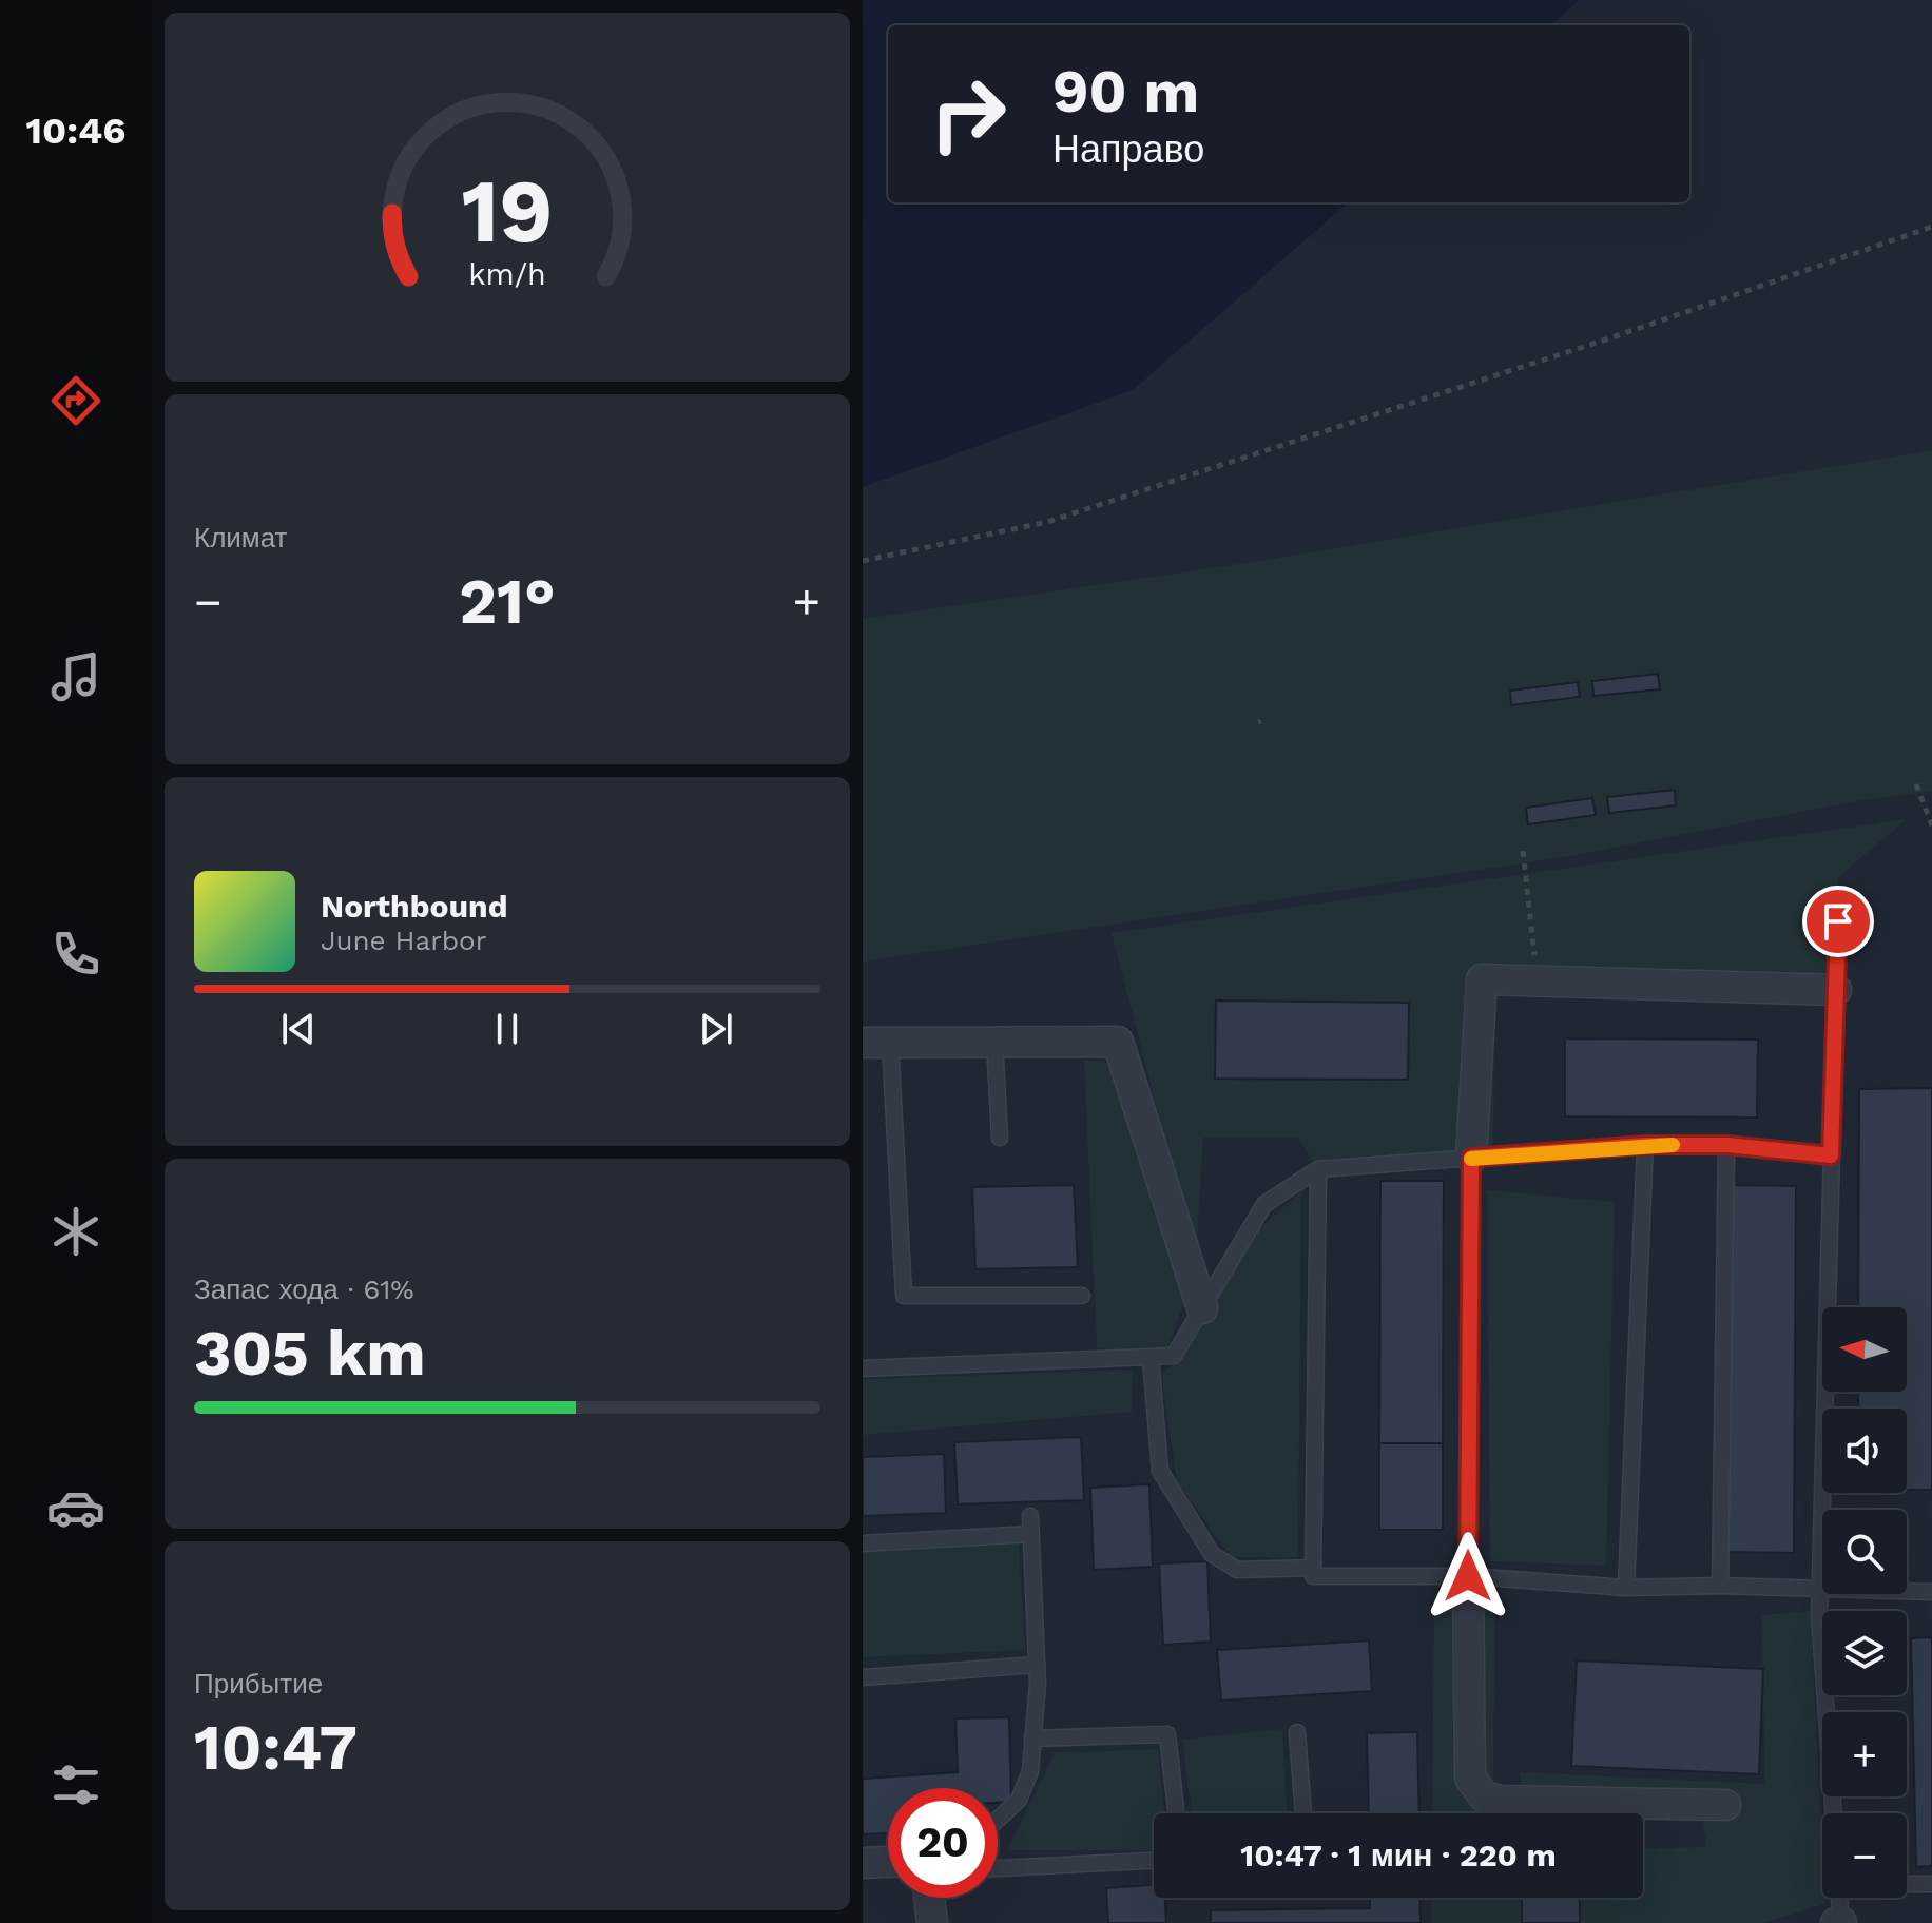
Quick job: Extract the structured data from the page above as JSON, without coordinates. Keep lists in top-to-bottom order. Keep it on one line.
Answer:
{"north":"left","page":{"tabs":"10:46","turn":["90 m","Направо"],"tile":["Климат",["Запас хода · 61%","305 km"],["Прибытие","10:47"]],"heat":["−","21°","+"],"song":["Northbound","June Harbor"],"map_buttons":["+","−"],"limit":"20","trip":"10:47 · 1 мин · 220 m","gauge":["19","km/h"]}}
